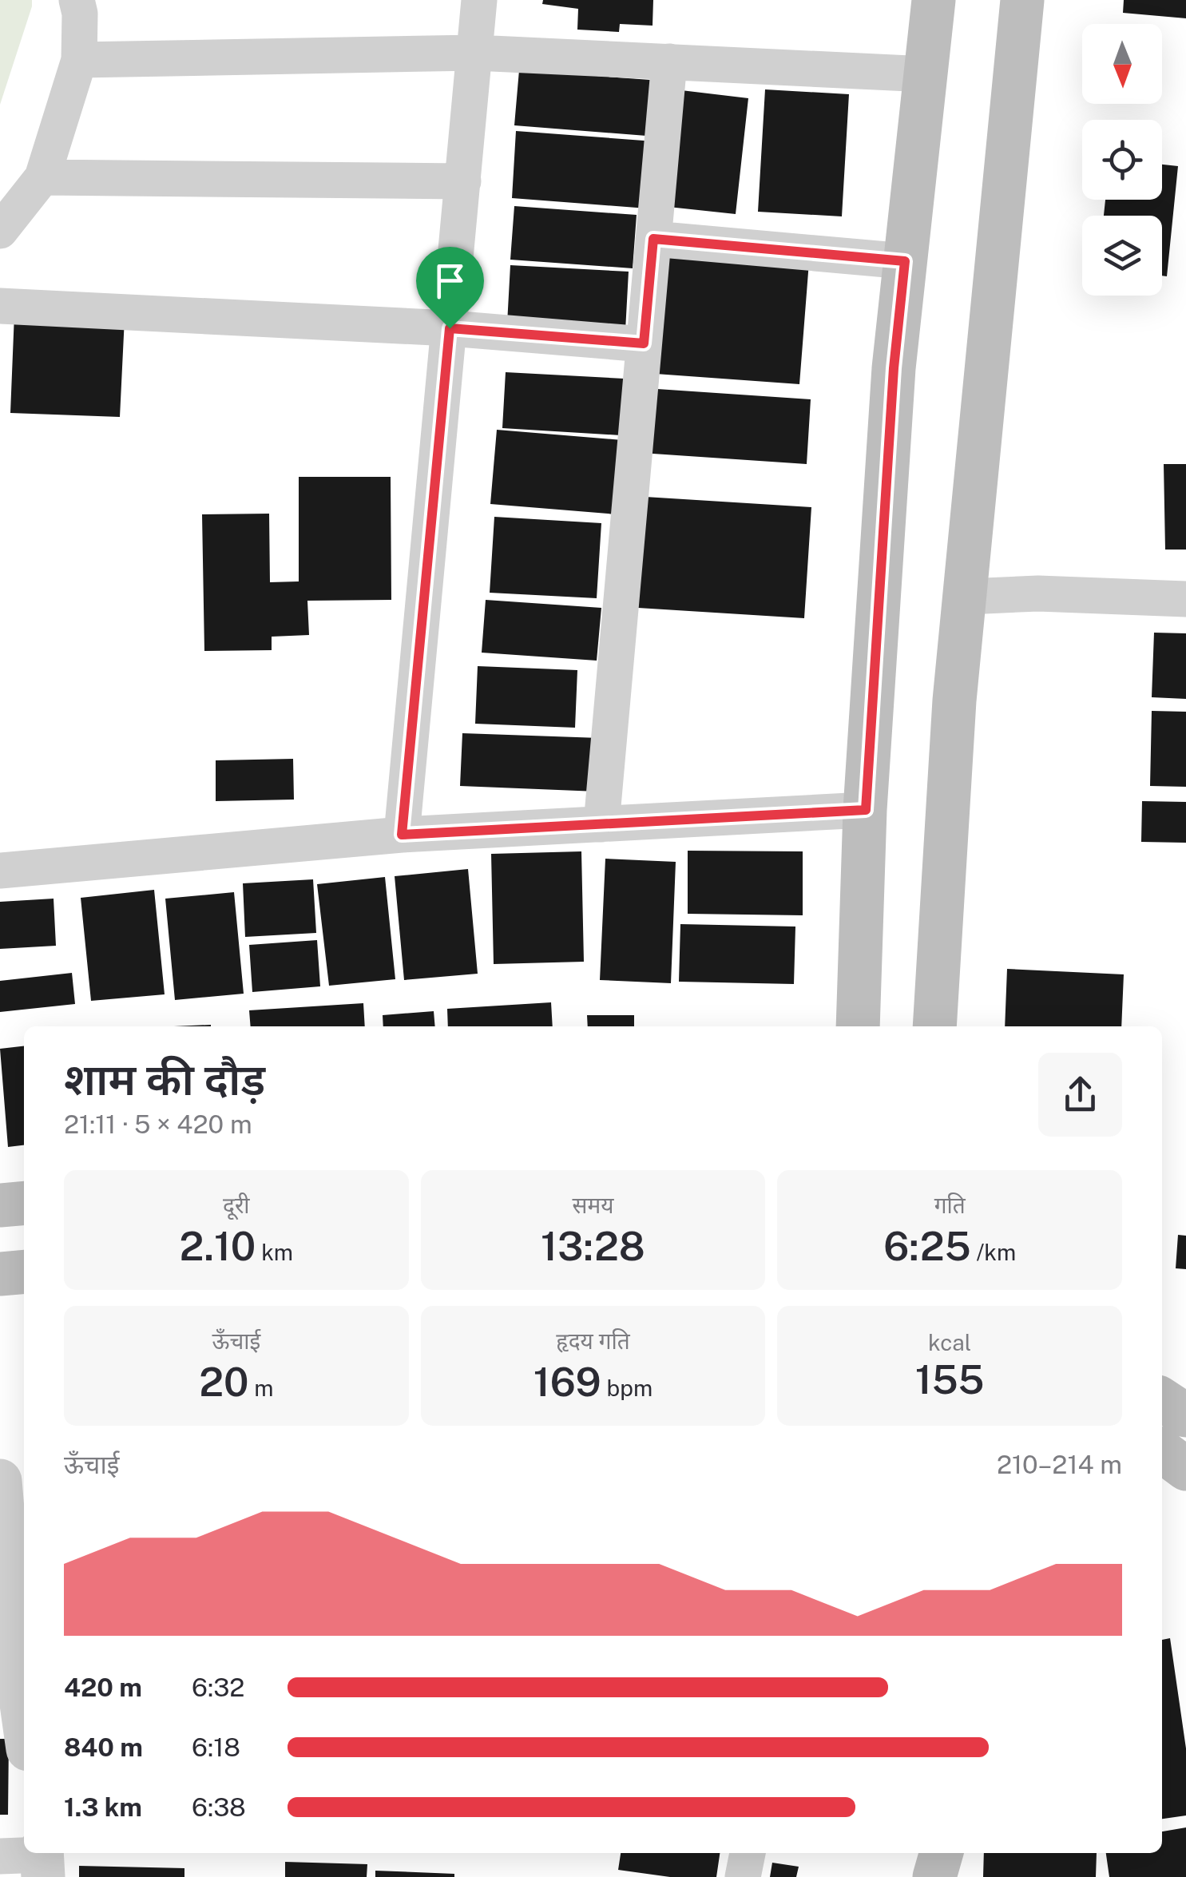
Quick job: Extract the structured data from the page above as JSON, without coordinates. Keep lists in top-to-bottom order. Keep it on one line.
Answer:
{"north":"bottom","page":{"heading":["शाम की दौड़","21:11 · 5 × 420 m"],"stats":[["दूरी","2.10 km"],["समय","13:28"],["गति","6:25 /km"],["ऊँचाई","20 m"],["हृदय गति","169 bpm"],["kcal","155"]],"chart":["ऊँचाई","210–214 m"],"list":[{"name":"420 m","note":"6:32"},{"name":"840 m","note":"6:18"},{"name":"1.3 km","note":"6:38"}]}}
